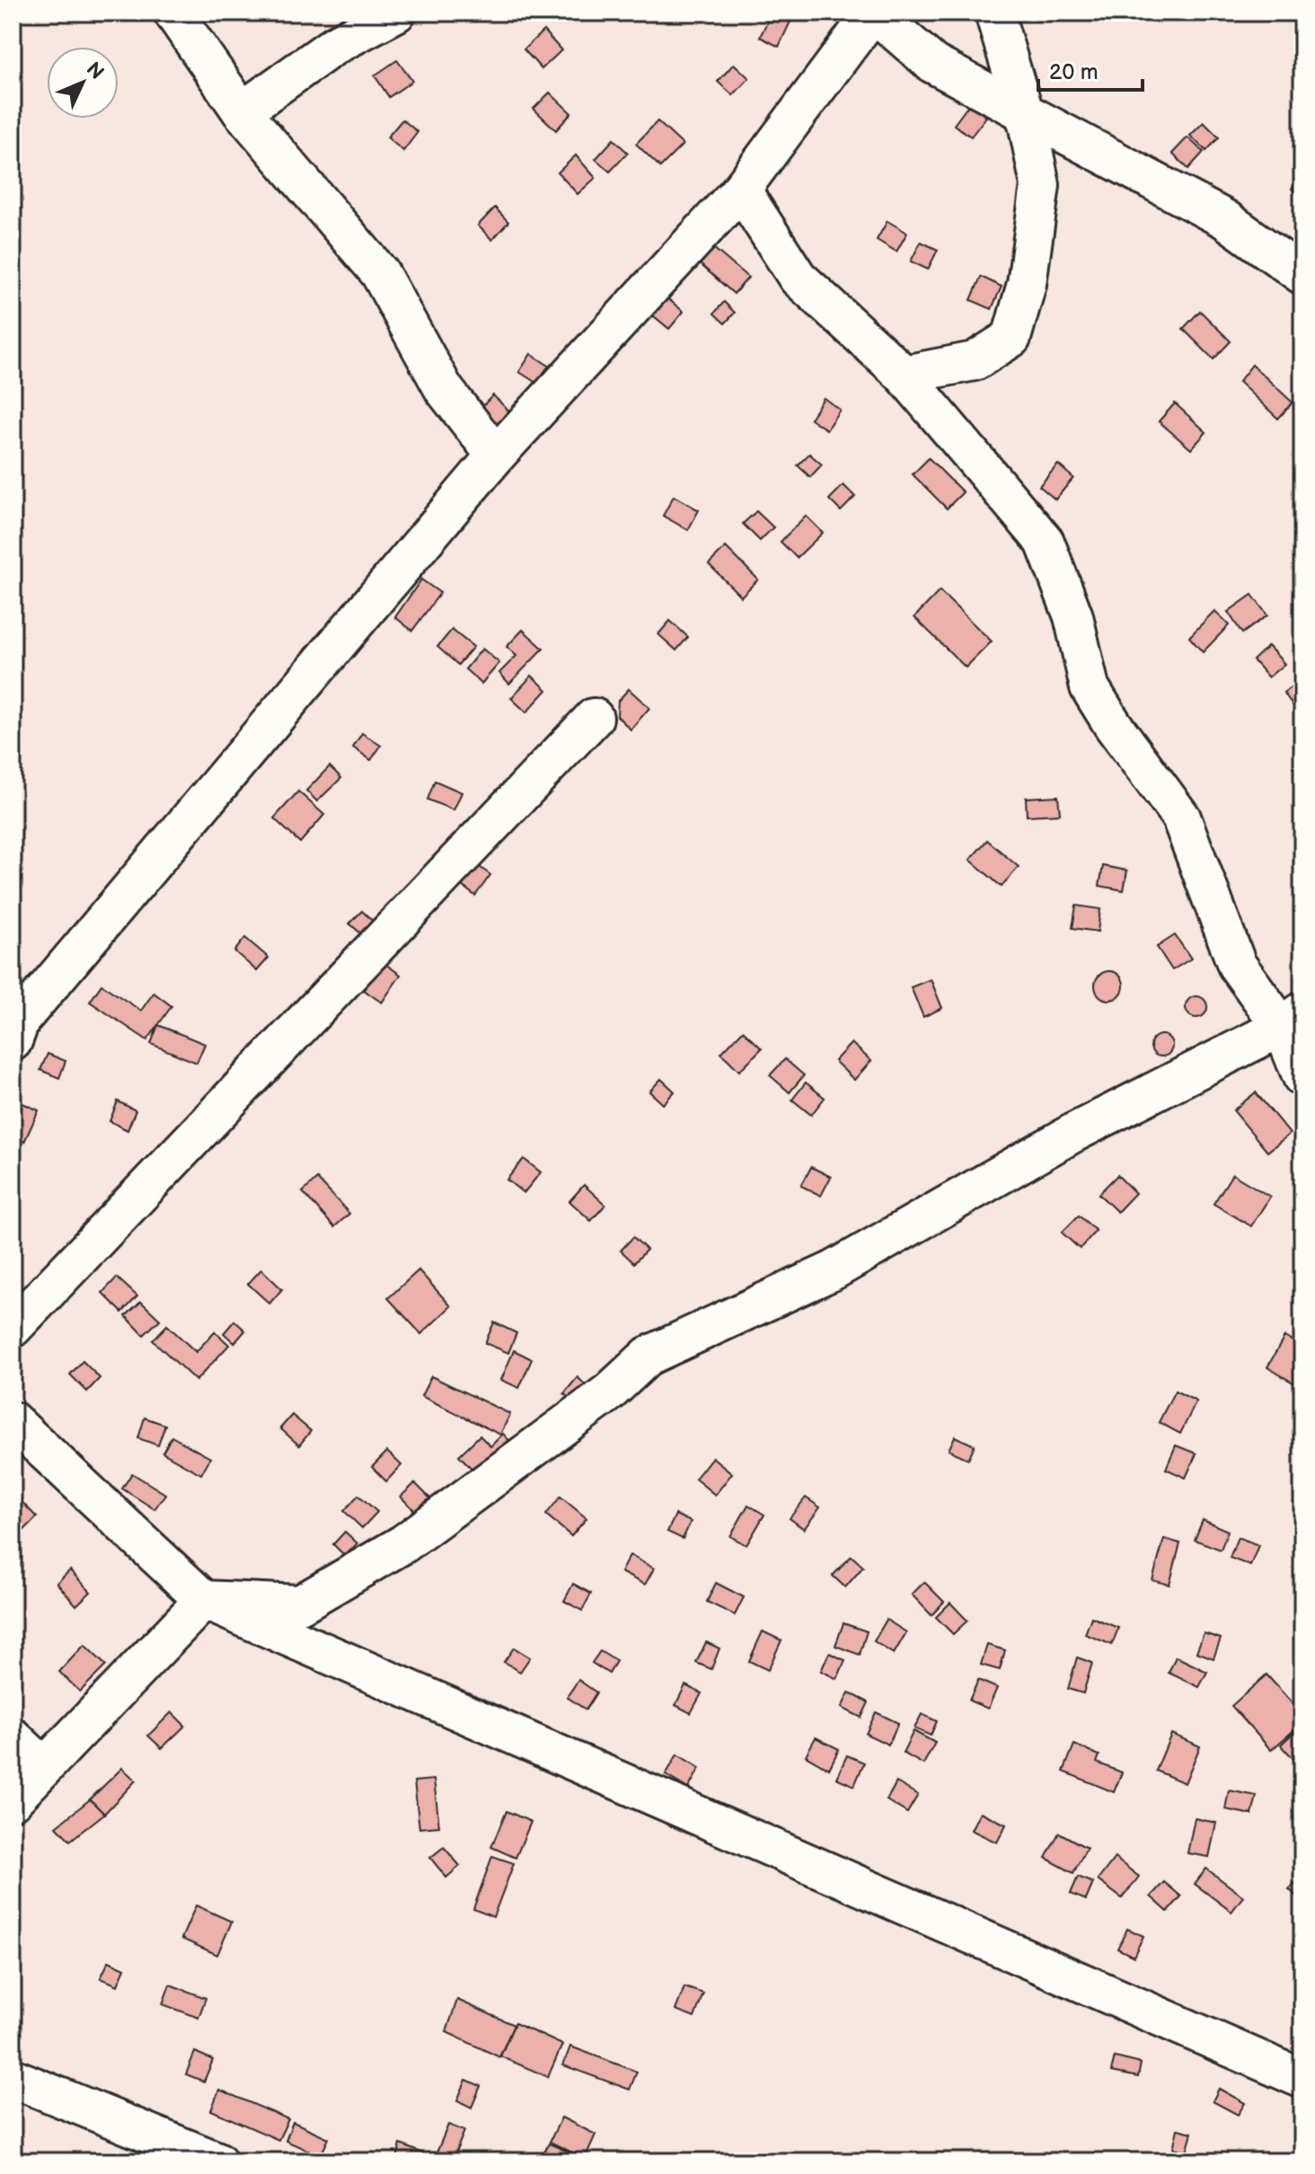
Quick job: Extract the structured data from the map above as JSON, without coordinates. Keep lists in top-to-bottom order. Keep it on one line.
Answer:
{"scale_bar":"20 m","north":"top right"}
